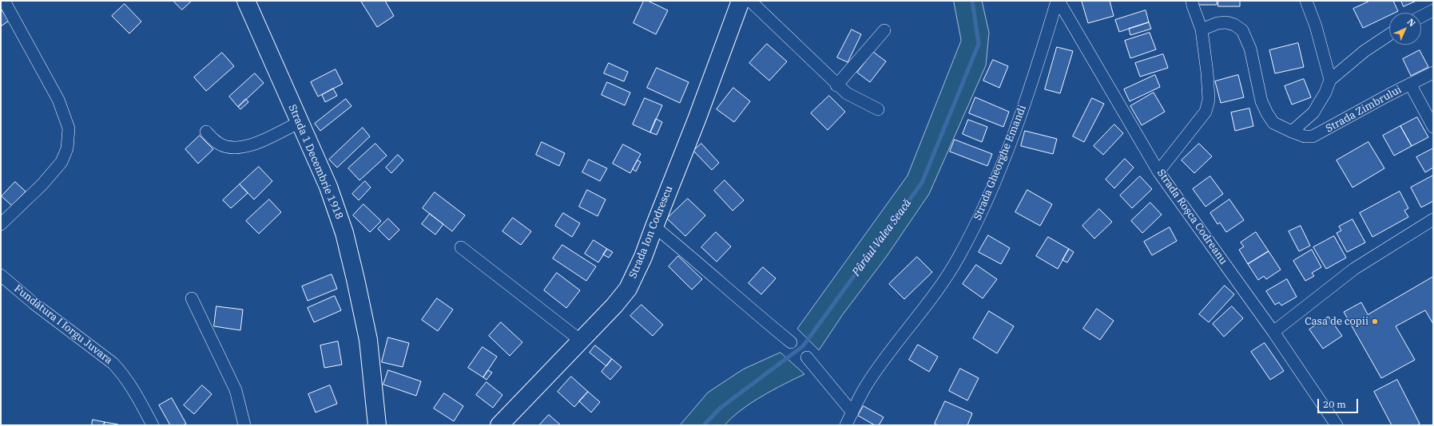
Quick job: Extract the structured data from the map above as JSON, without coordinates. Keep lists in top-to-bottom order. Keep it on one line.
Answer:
{"streets":{"main road":["Strada 1 Decembrie 1918","Strada Ion Codrescu"],"street":["Strada Zimbrului","Strada Gheorghe Emandi","Strada Roșca Codreanu","Fundătura I Iorgu Juvara"]},"crossings":[["Strada Gheorghe Emandi","Strada Roșca Codreanu"]],"water":["Pârâul Valea Seacă"],"places":["Casa de copii"],"scale_bar":"20 m","north":"top right"}
